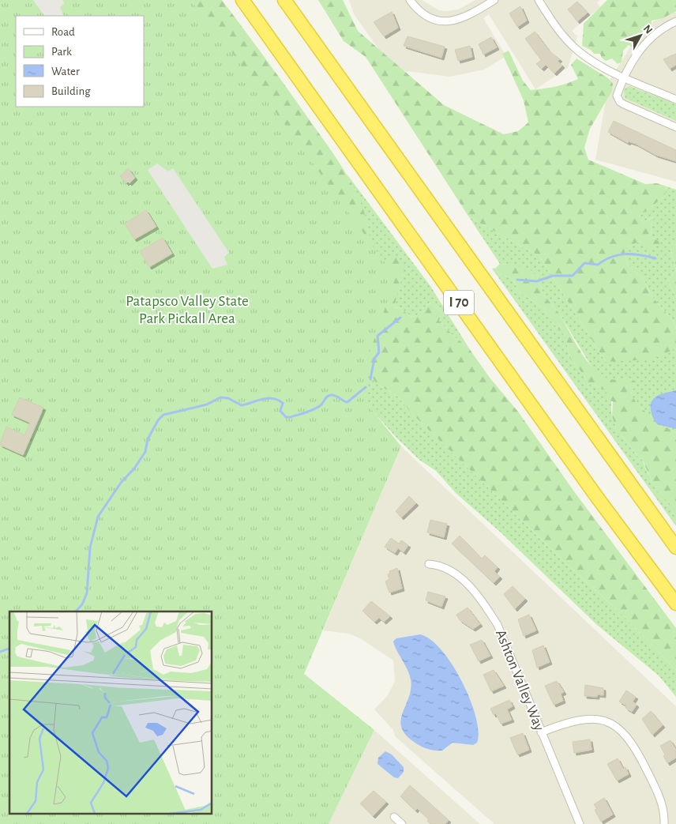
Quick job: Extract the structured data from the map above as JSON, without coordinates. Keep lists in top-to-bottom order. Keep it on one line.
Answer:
{"streets":{"highway":["I 70"],"street":["Ashton Valley Way"]},"parks":["Patapsco Valley State Park Pickall Area"],"legend":["Road","Park","Water","Building"],"north":"top right"}
